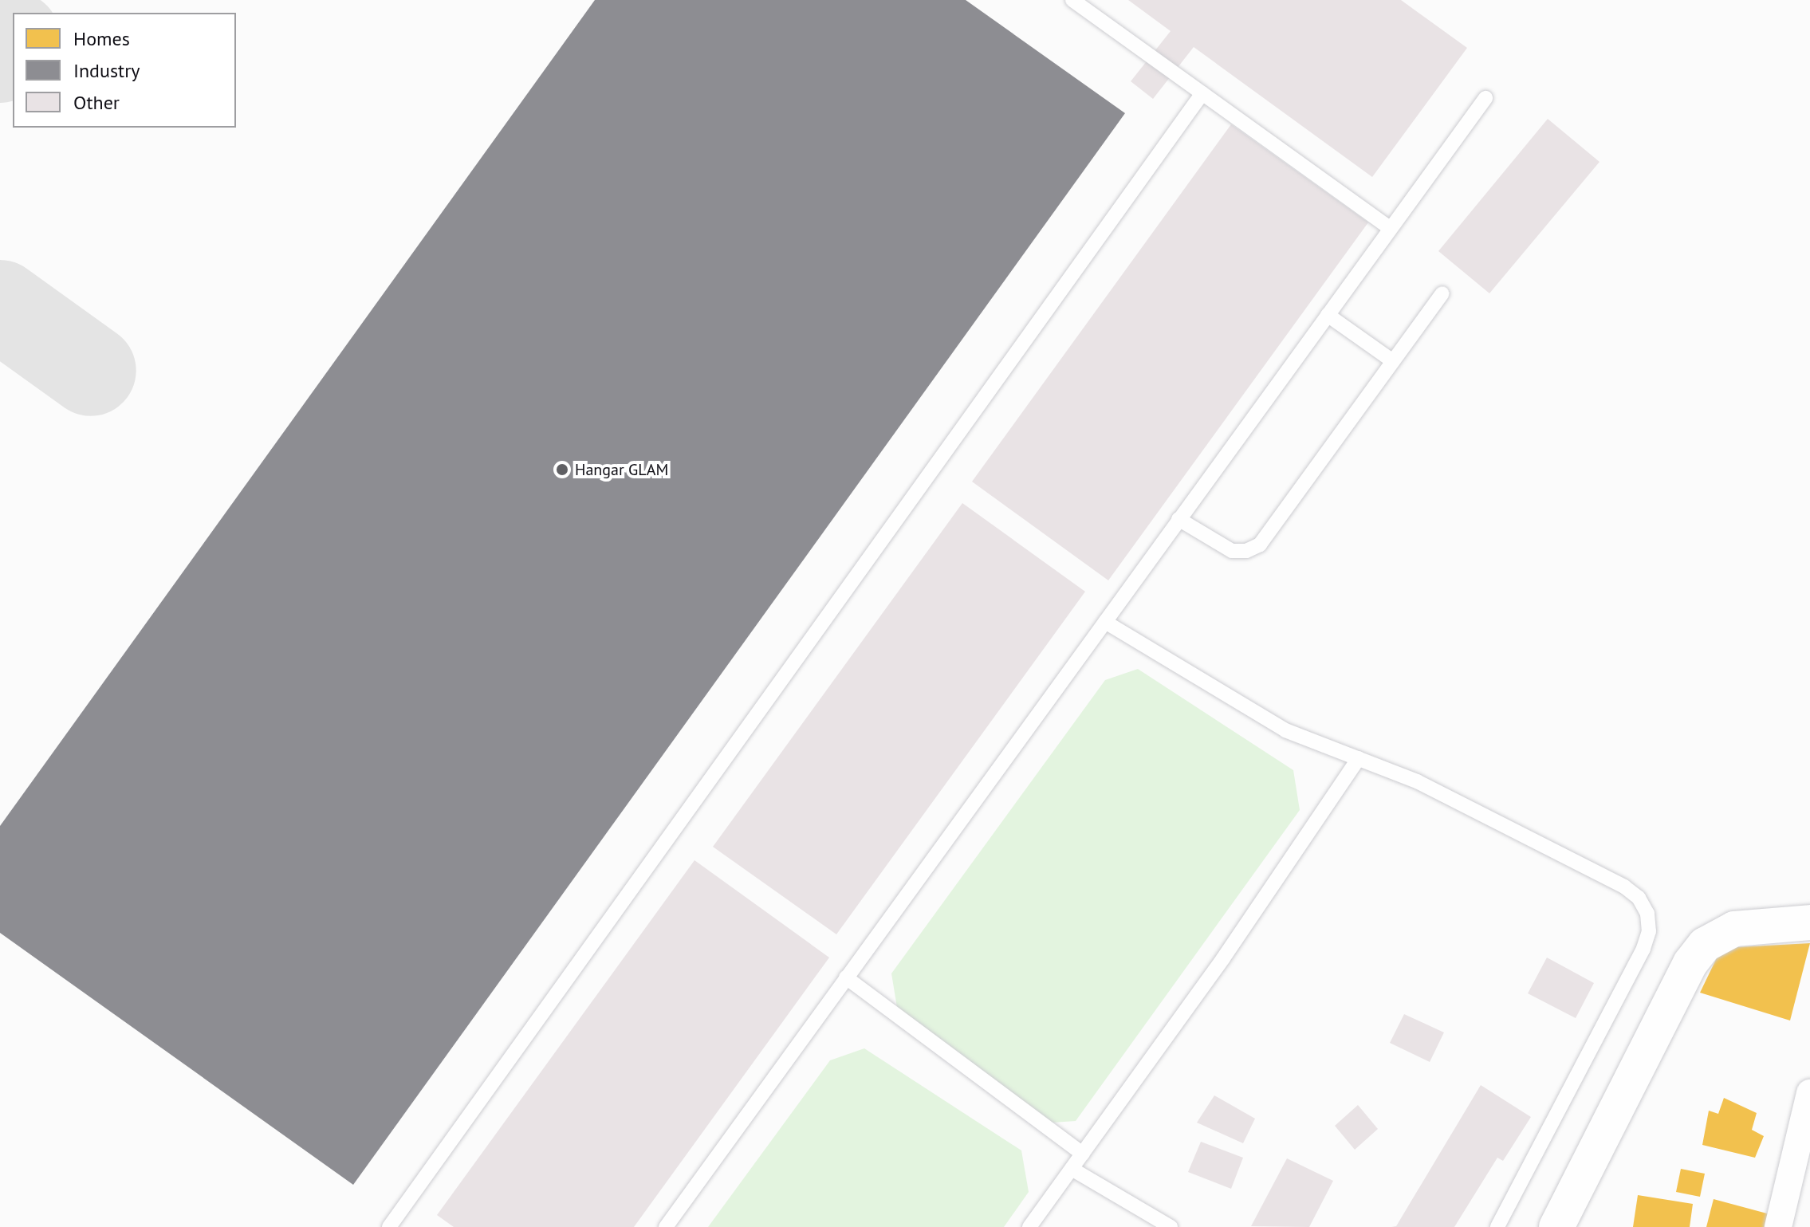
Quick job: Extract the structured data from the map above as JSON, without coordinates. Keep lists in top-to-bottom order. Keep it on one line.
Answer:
{"places":["Hangar GLAM"],"legend":["Homes","Industry","Other"]}
